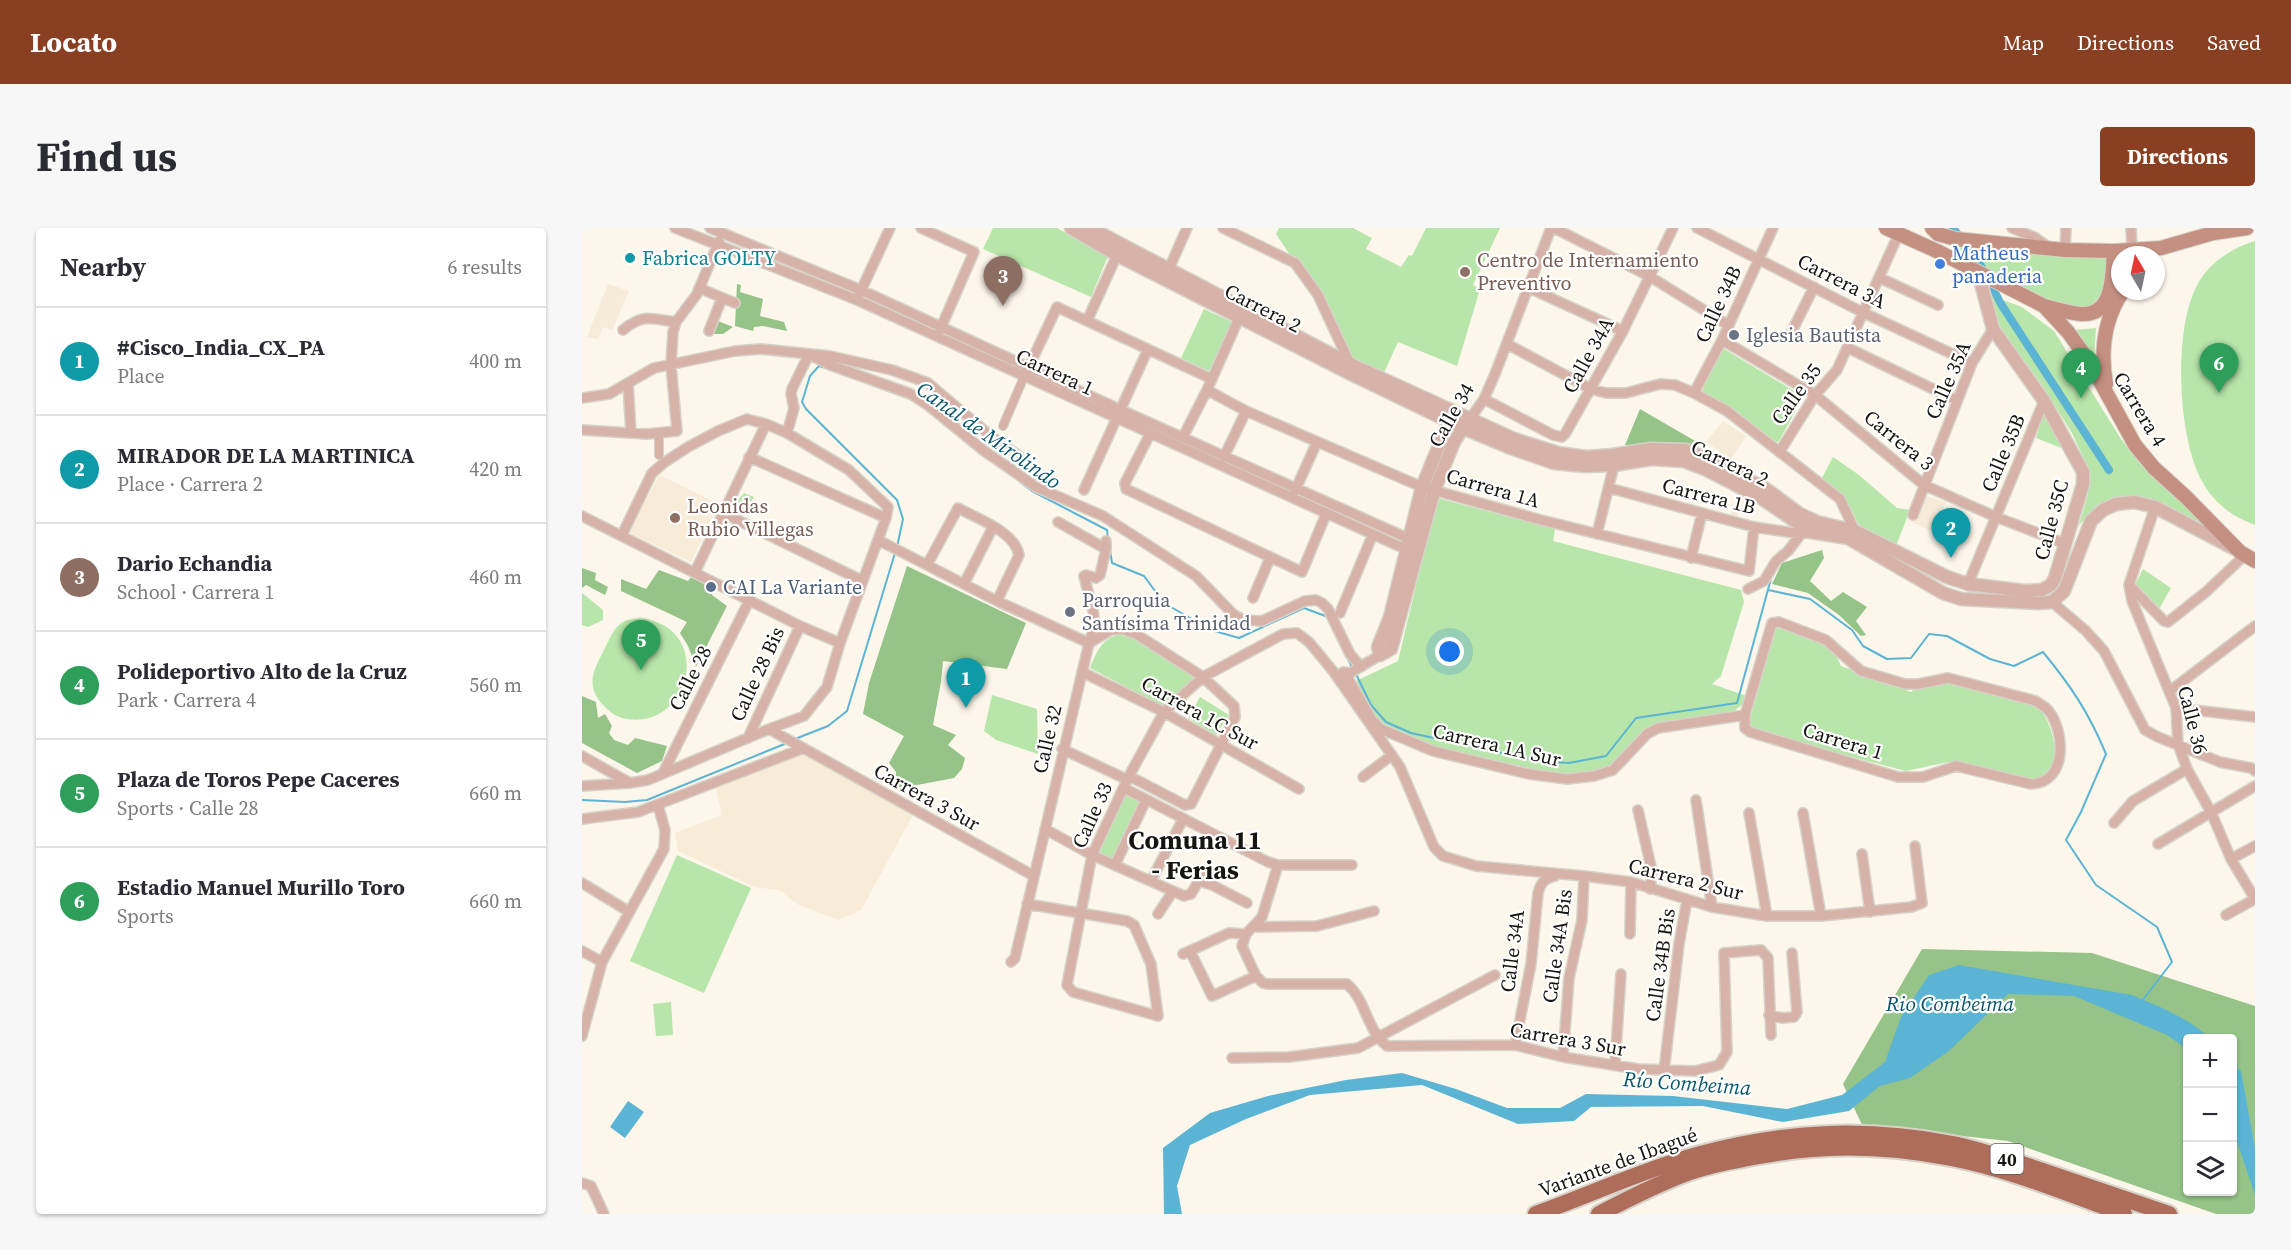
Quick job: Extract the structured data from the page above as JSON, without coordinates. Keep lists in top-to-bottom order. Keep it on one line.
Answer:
{"streets":{"highway":["40","Variante de Ibagué"],"main road":["Carrera 4"],"street":["Carrera 3A","Calle 34B","Carrera 2","Calle 34A","Carrera 1","Calle 35A","Calle 35","Calle 34","Carrera 3","Calle 35B","Carrera 1A","Carrera 1B","Calle 35C","Calle 28 Bis","Calle 28","Carrera 1C Sur","Calle 36","Calle 32","Carrera 1A Sur","Carrera 3 Sur","Calle 33","Carrera 2 Sur","Calle 34A Bis","Calle 34B Bis"]},"crossings":[["Carrera 3A","Calle 34B"],["Carrera 3A","Calle 35A"],["Carrera 3A","Calle 35"],["Calle 34B","Carrera 3"],["Carrera 2","Calle 34"],["Carrera 2","Calle 35B"],["Carrera 2","Carrera 1B"],["Carrera 2","Calle 35C"],["Calle 34A","Calle 34"],["Calle 34A","Carrera 3 Sur"],["Calle 34A","Carrera 2 Sur"],["Carrera 1","Calle 34"],["Carrera 1","Carrera 1A Sur"],["Calle 35A","Carrera 3"],["Calle 35","Carrera 4"],["Calle 35","Carrera 3"],["Calle 34","Carrera 1A"],["Calle 34","Carrera 1A Sur"],["Carrera 3","Calle 35B"],["Carrera 3","Calle 35C"],["Calle 35B","Calle 35C"],["Carrera 1A","Carrera 1B"],["Carrera 1C Sur","Calle 32"],["Carrera 1C Sur","Calle 33"],["Calle 32","Carrera 3 Sur"],["Carrera 3 Sur","Calle 34A Bis"],["Carrera 3 Sur","Calle 34B Bis"],["Carrera 2 Sur","Calle 34A Bis"],["Carrera 2 Sur","Calle 34B Bis"]],"districts":["Comuna 11 - Ferias"],"water":["Canal de Mirolindo","Rio Combeima","Río Combeima"],"places":["Fabrica GOLTY","Matheus panaderia","Centro de Internamiento Preventivo","Iglesia Bautista","Leonidas Rubio Villegas","CAI La Variante","Parroquia Santísima Trinidad"],"north":"top","page":{"header":"Locato","nav":["Map","Directions","Saved"],"title":"Find us","buttons":"Directions","heading":["Nearby","6 results"],"pins":["3","6","4","2","5","1"],"list":[{"mark":"1","name":"#Cisco_India_CX_PA","note":"Place","value":"400 m"},{"mark":"2","name":"MIRADOR DE LA MARTINICA","note":"Place · Carrera 2","value":"420 m"},{"mark":"3","name":"Dario Echandia","note":"School · Carrera 1","value":"460 m"},{"mark":"4","name":"Polideportivo Alto de la Cruz","note":"Park · Carrera 4","value":"560 m"},{"mark":"5","name":"Plaza de Toros Pepe Caceres","note":"Sports · Calle 28","value":"660 m"},{"mark":"6","name":"Estadio Manuel Murillo Toro","note":"Sports","value":"660 m"}],"map_buttons":["+","−"]}}
